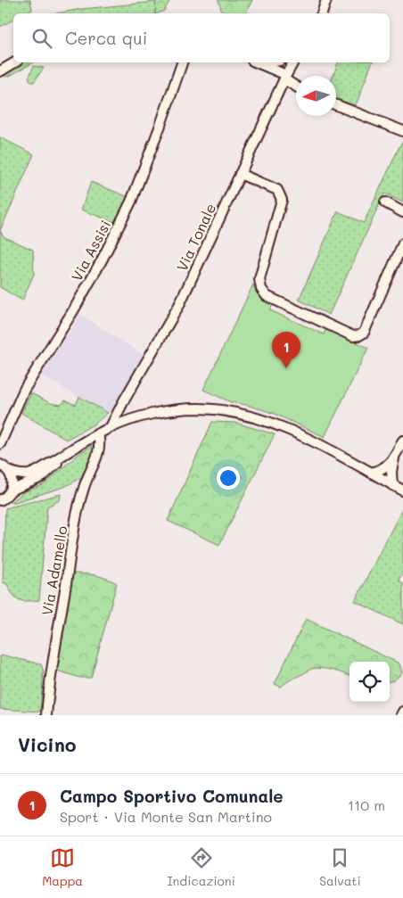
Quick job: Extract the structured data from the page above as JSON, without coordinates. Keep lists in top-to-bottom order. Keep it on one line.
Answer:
{"streets":{"street":["Via Tonale","Via Assisi","Via Adamello"]},"north":"left","page":{"search":"Cerca qui","pins":"1","heading":"Vicino","list":[{"mark":"1","name":"Campo Sportivo Comunale","note":"Sport · Via Monte San Martino","value":"110 m"}],"nav":["Mappa","Indicazioni","Salvati"]}}
